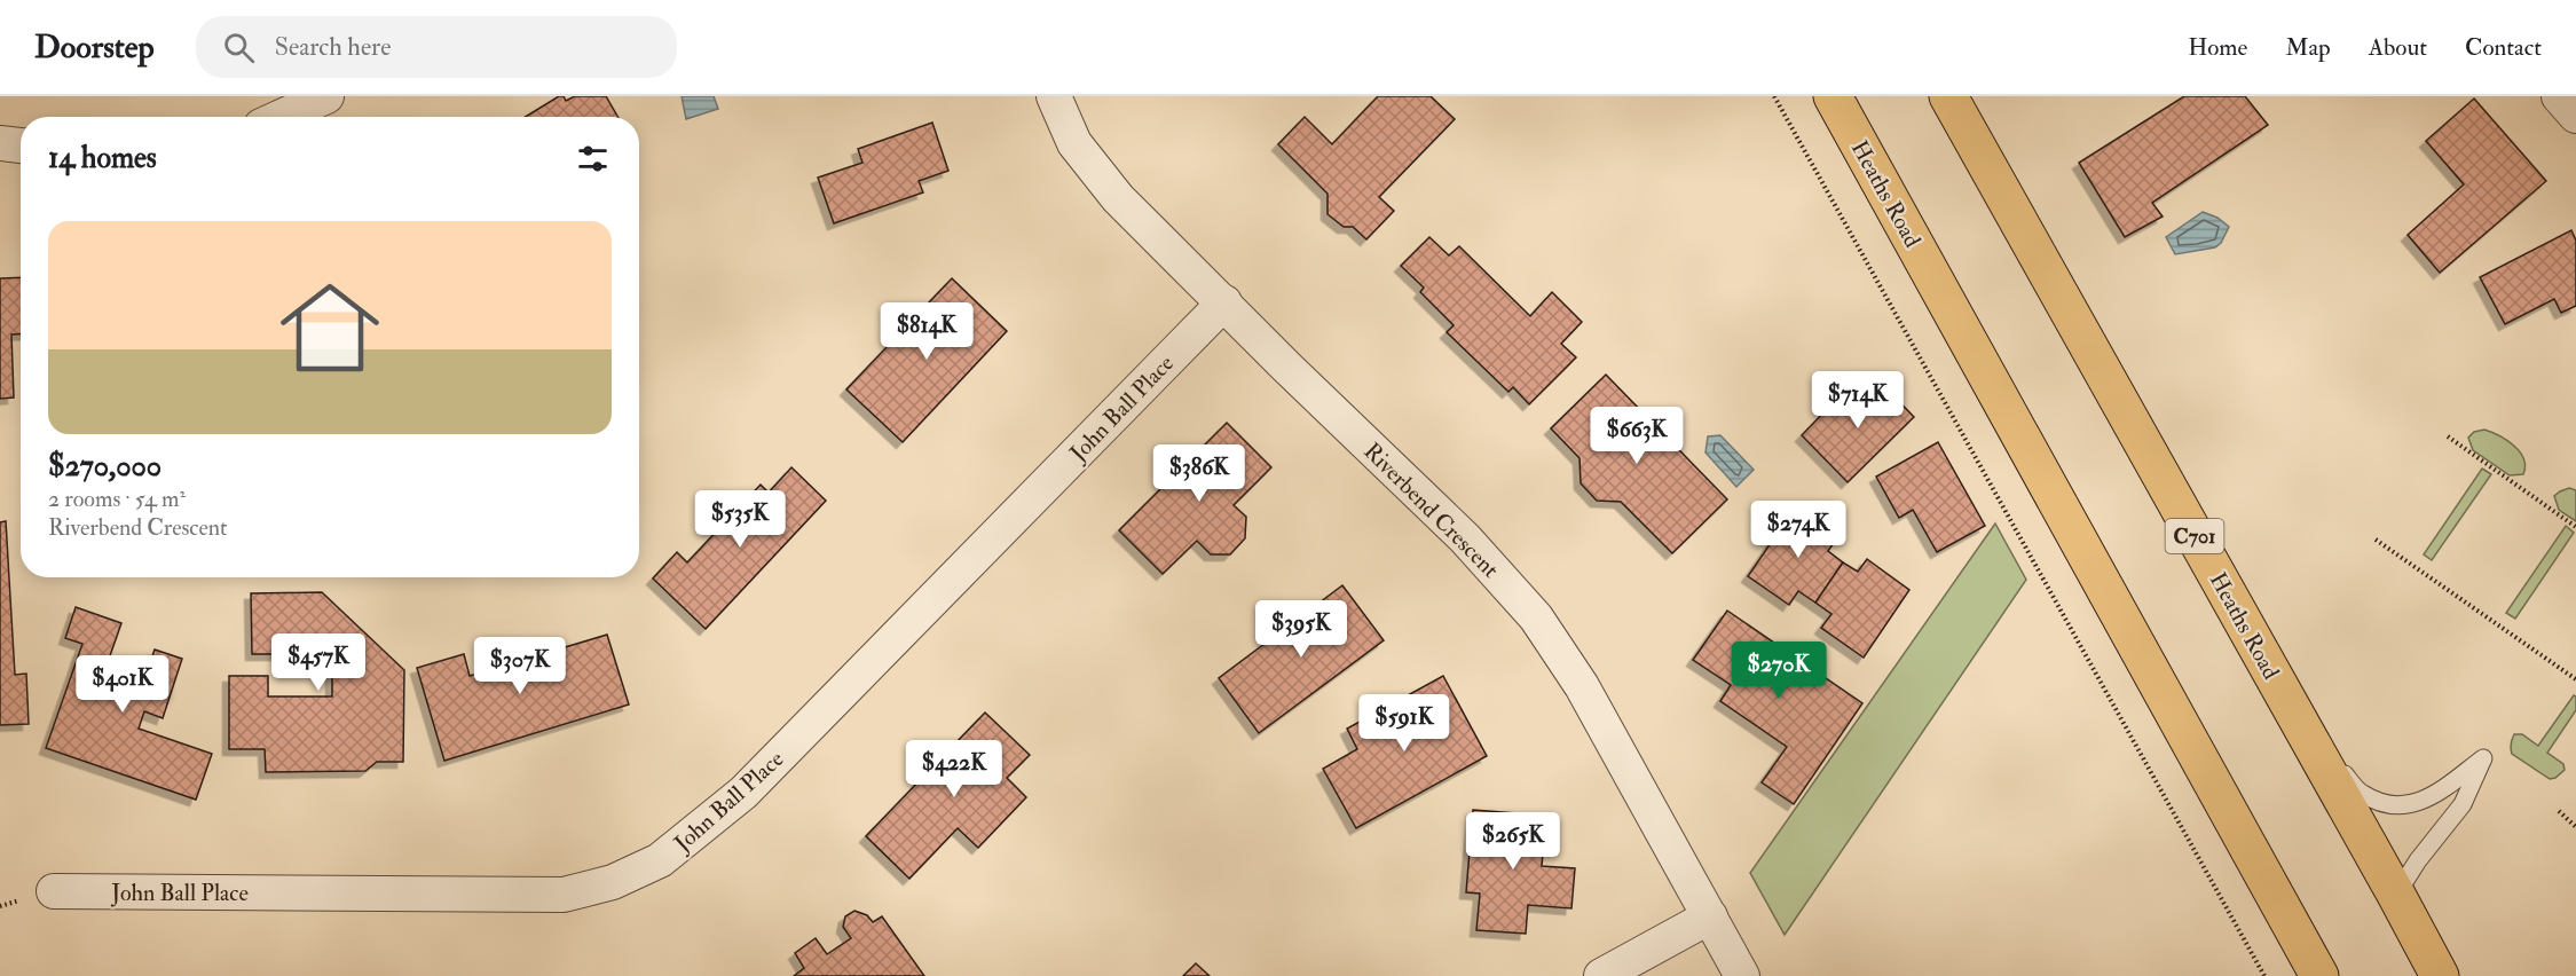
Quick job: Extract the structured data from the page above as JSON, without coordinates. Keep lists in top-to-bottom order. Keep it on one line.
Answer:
{"streets":{"main road":["Heaths Road","C701"],"street":["John Ball Place","Riverbend Crescent"]},"crossings":[["John Ball Place","Riverbend Crescent"]],"page":{"header":"Doorstep","search":"Search here","nav":["Home","Map","About","Contact"],"heading":"14 homes","list":[{"name":"$270,000","note":"2 rooms · 54 m² · Riverbend Crescent"}],"price":["$814K","$714K","$663K","$386K","$535K","$274K","$395K","$457K","$307K","$270K","$401K","$591K","$422K","$265K"]}}
